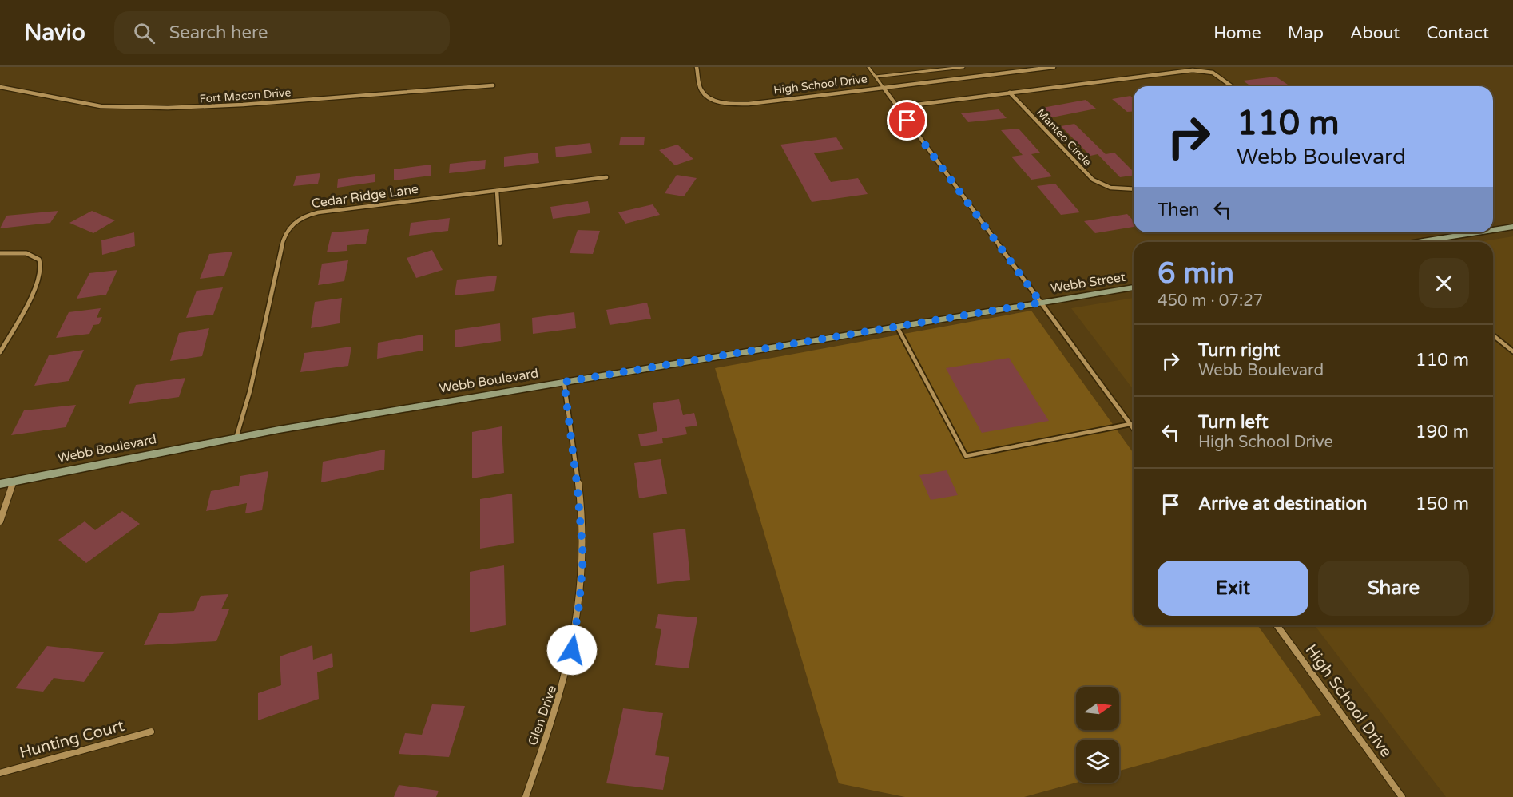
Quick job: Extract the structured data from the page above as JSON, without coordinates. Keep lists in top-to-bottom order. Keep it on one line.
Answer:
{"streets":{"street":["High School Drive","Fort Macon Drive","Manteo Circle","Cedar Ridge Lane","Webb Street","Webb Boulevard","Glen Drive","Hunting Court"]},"crossings":[["High School Drive","Manteo Circle"],["High School Drive","Webb Street"],["High School Drive","Webb Boulevard"],["Cedar Ridge Lane","Webb Boulevard"],["Webb Street","Webb Boulevard"],["Webb Boulevard","Glen Drive"]],"north":"right","page":{"header":"Navio","search":"Search here","nav":["Home","Map","About","Contact"],"turn":["110 m","Webb Boulevard"],"then":"Then","heading":["6 min","450 m · 07:27"],"list":[{"name":"Turn right","note":"Webb Boulevard","value":"110 m"},{"name":"Turn left","note":"High School Drive","value":"190 m"},{"name":"Arrive at destination","value":"150 m"}],"buttons":["Exit","Share"]}}
